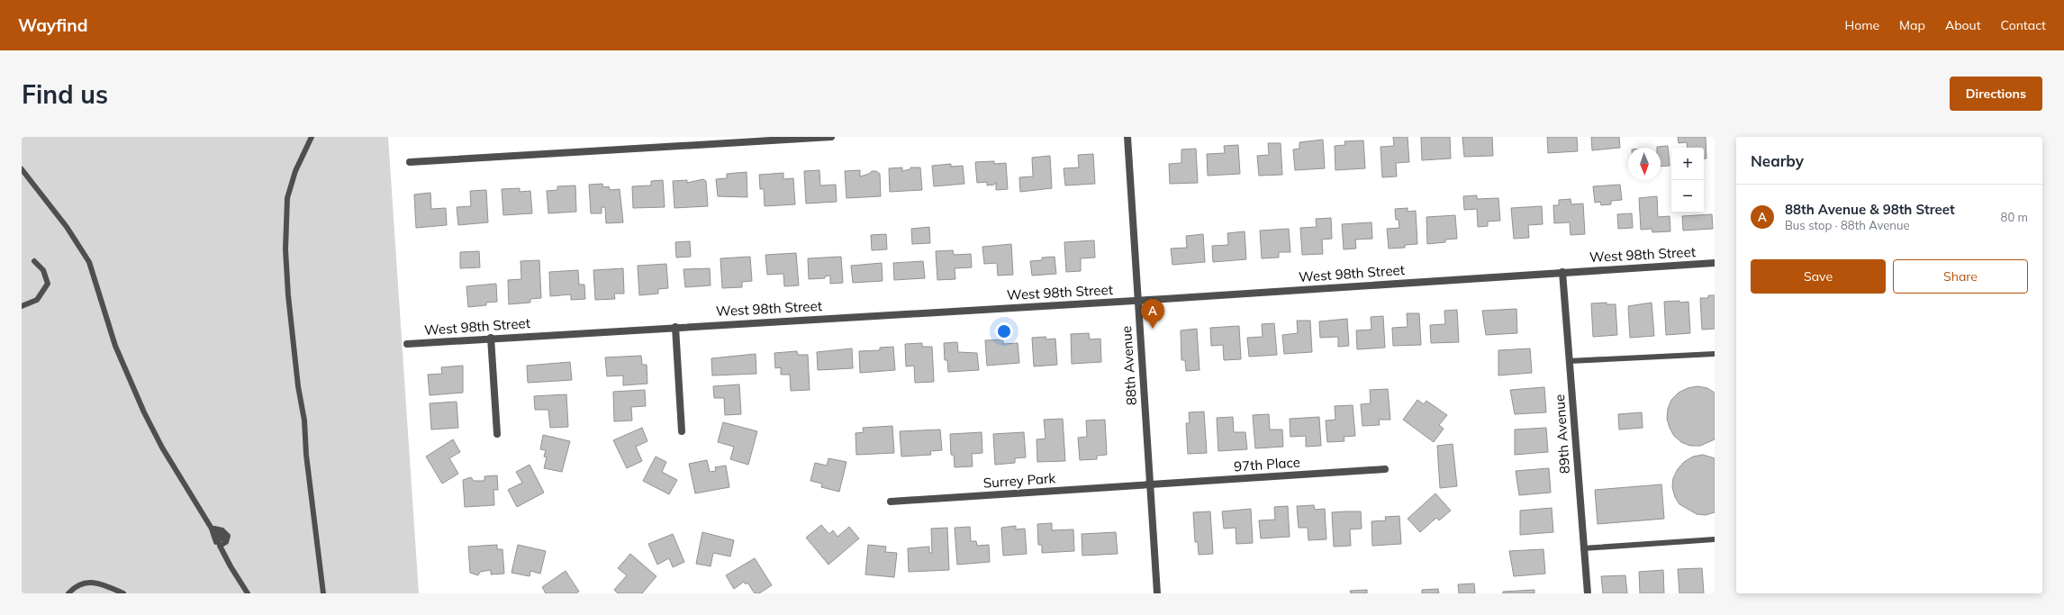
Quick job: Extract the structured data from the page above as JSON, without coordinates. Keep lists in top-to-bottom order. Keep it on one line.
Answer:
{"streets":{"street":["West 98th Street","88th Avenue","89th Avenue","97th Place","Surrey Park"]},"crossings":[["West 98th Street","88th Avenue"],["West 98th Street","89th Avenue"],["88th Avenue","97th Place"],["88th Avenue","Surrey Park"],["97th Place","Surrey Park"]],"north":"bottom","page":{"header":"Wayfind","nav":["Home","Map","About","Contact"],"buttons":["Directions",["Save","Share"]],"title":"Find us","heading":"Nearby","map_buttons":["+","−"],"list":[{"mark":"A","name":"88th Avenue & 98th Street","note":"Bus stop · 88th Avenue","value":"80 m"}],"pins":"A"}}
